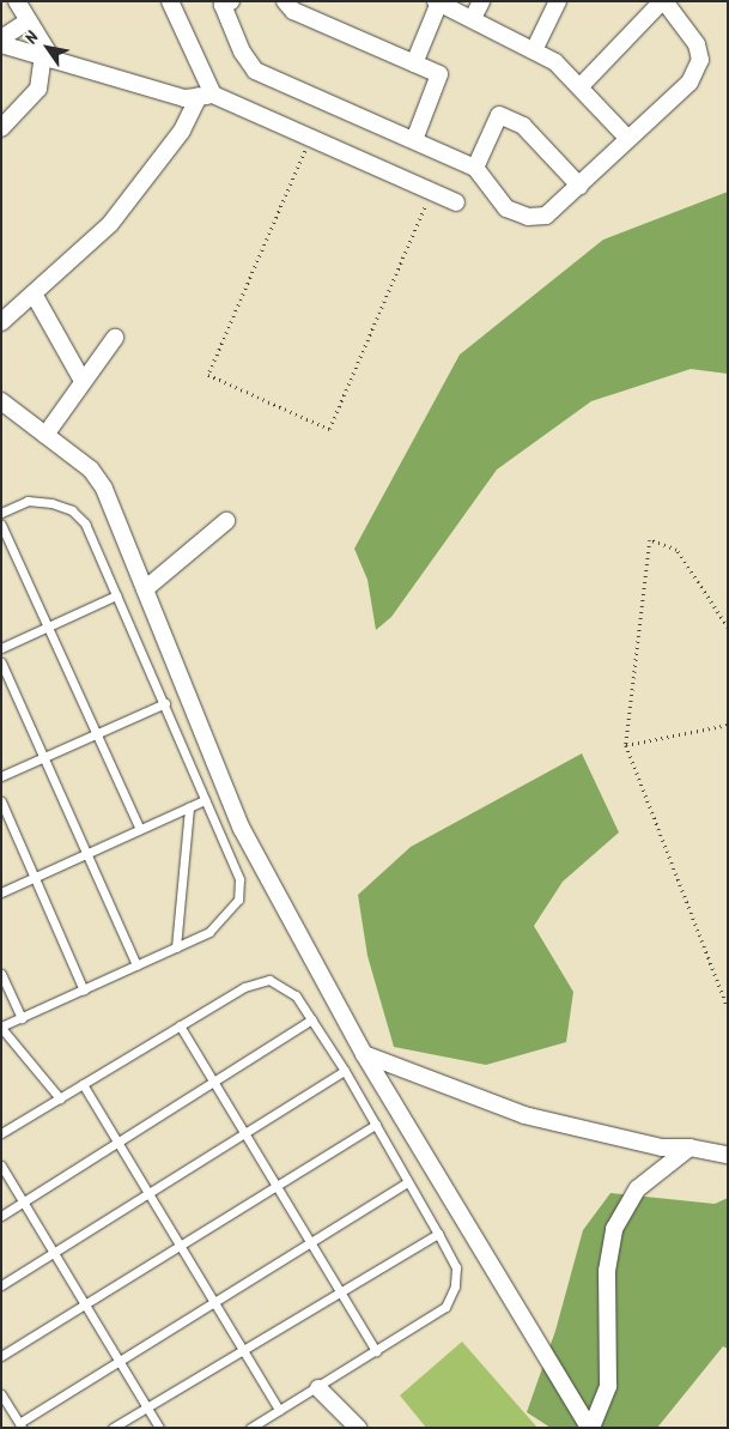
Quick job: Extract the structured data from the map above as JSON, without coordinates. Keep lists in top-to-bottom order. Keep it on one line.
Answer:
{"north":"top left"}
